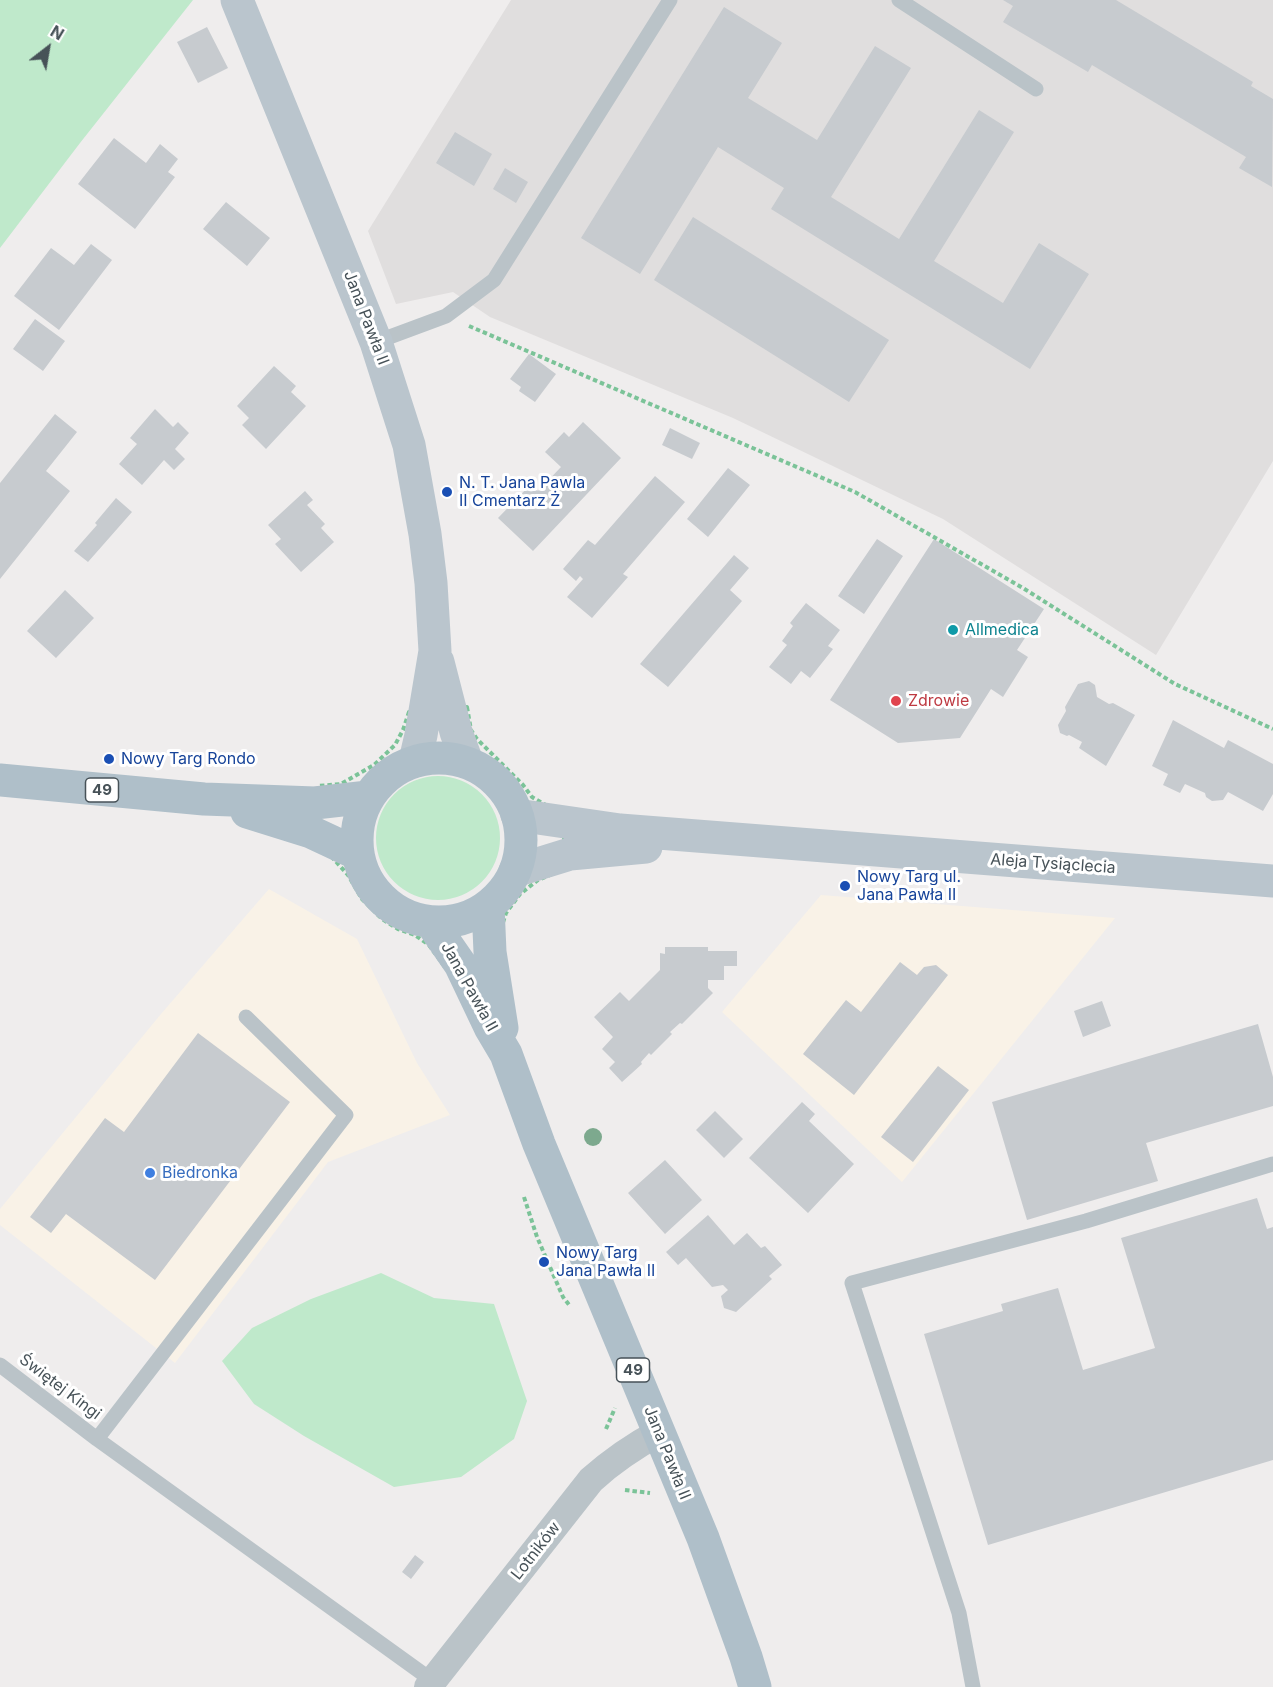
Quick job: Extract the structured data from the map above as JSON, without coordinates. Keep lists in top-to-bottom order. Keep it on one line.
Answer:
{"streets":{"main road":["Jana Pawła II","49"],"street":["Aleja Tysiąclecia","Lotników"],"lane":["Świętej Kingi"]},"crossings":[["Jana Pawła II","49"],["Jana Pawła II","Aleja Tysiąclecia"],["Jana Pawła II","Lotników"],["49","Aleja Tysiąclecia"],["Świętej Kingi","Lotników"]],"places":["N. T. Jana Pawla II Cmentarz Ż","Allmedica","Zdrowie","Nowy Targ Rondo","Nowy Targ ul. Jana Pawła II","Biedronka","Nowy Targ Jana Pawła II"],"north":"top right"}
